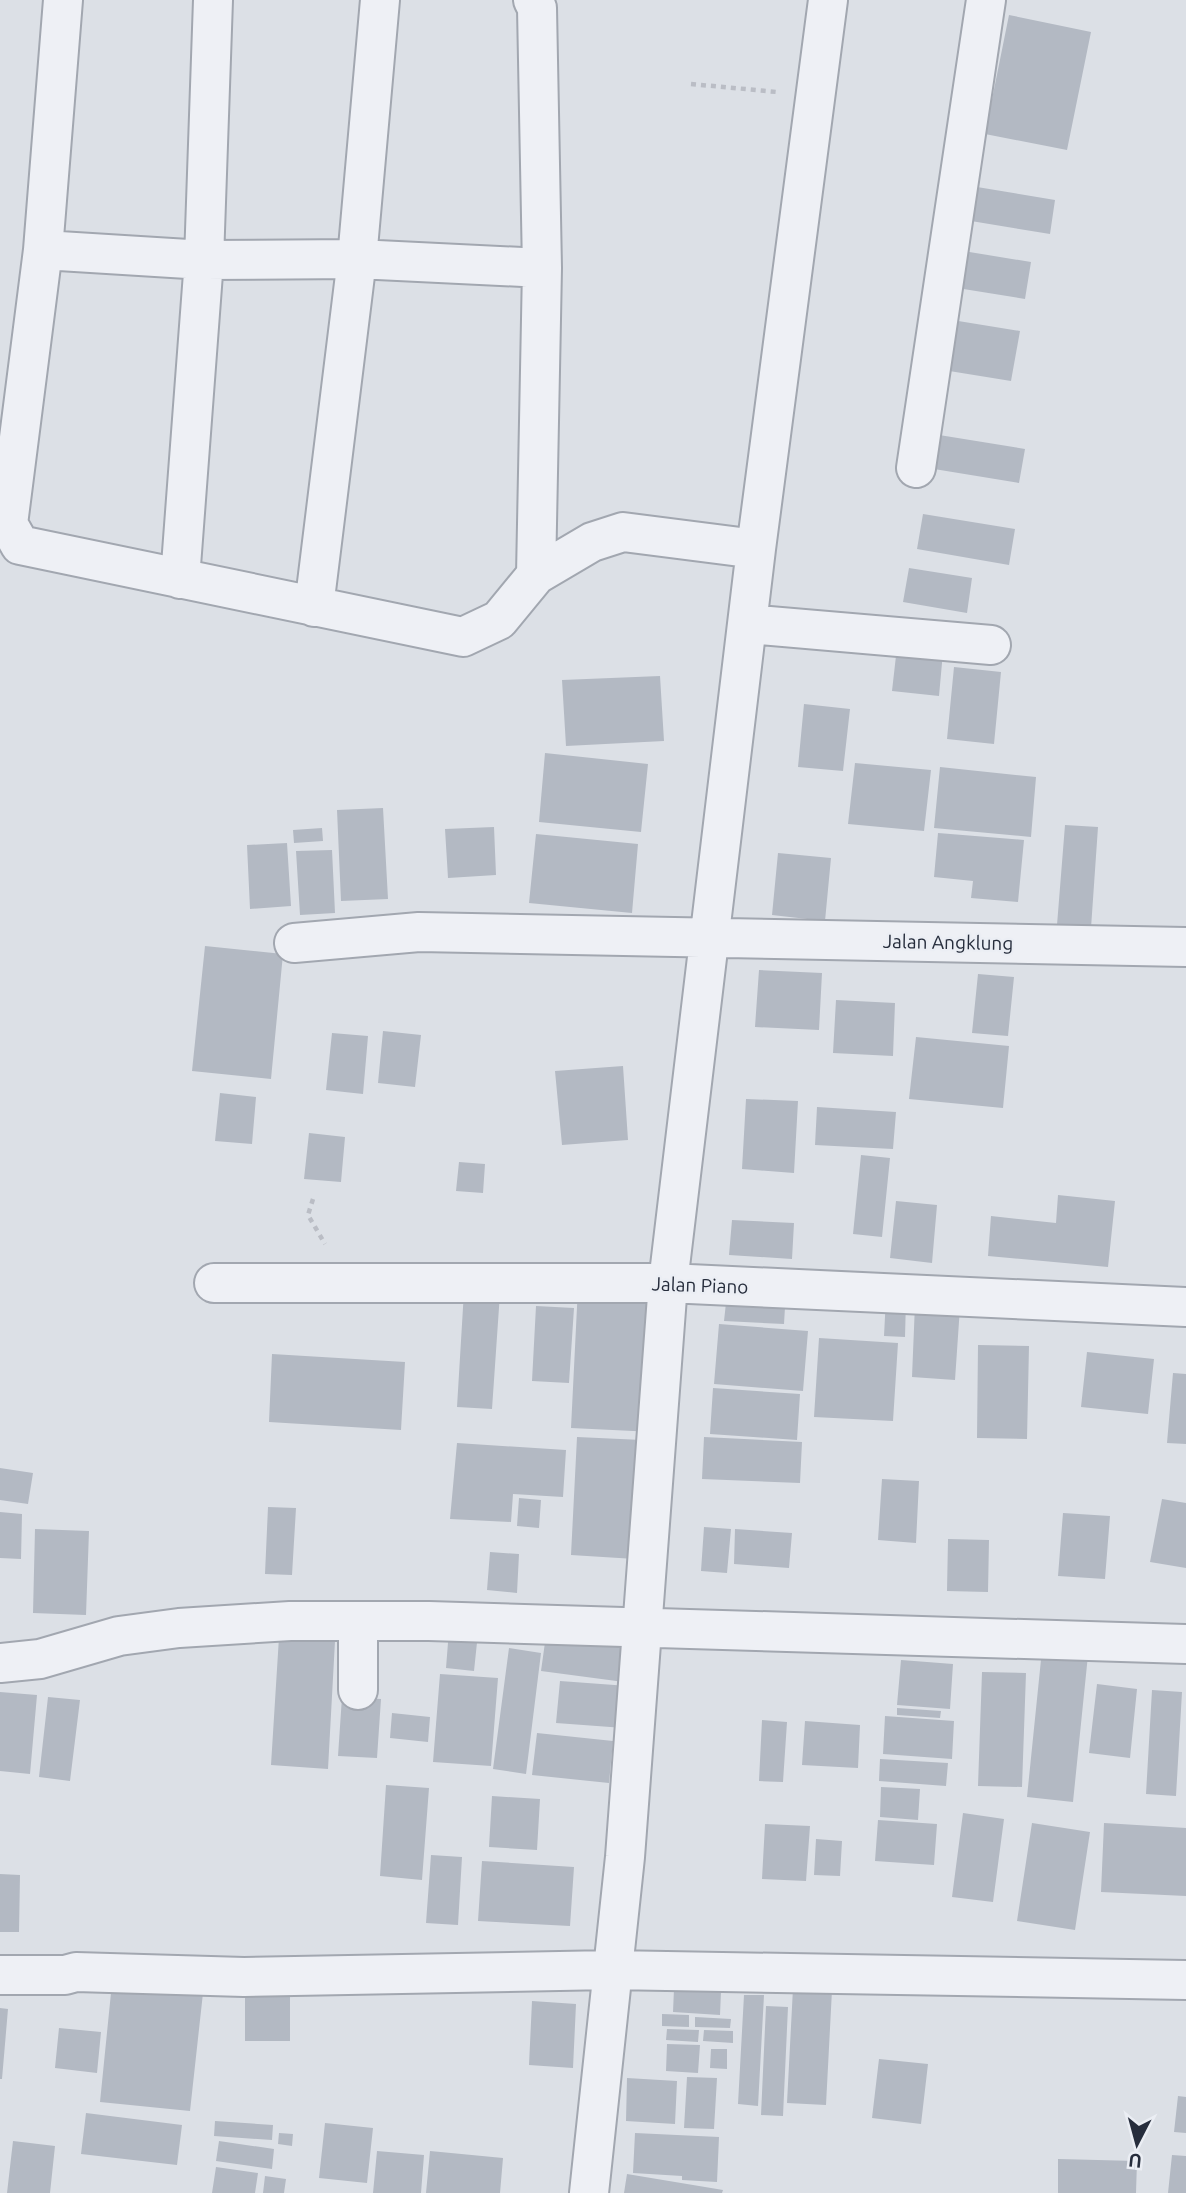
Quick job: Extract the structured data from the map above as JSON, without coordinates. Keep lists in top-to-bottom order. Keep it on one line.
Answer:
{"streets":{"street":["Jalan Angklung","Jalan Piano"]},"north":"bottom"}
